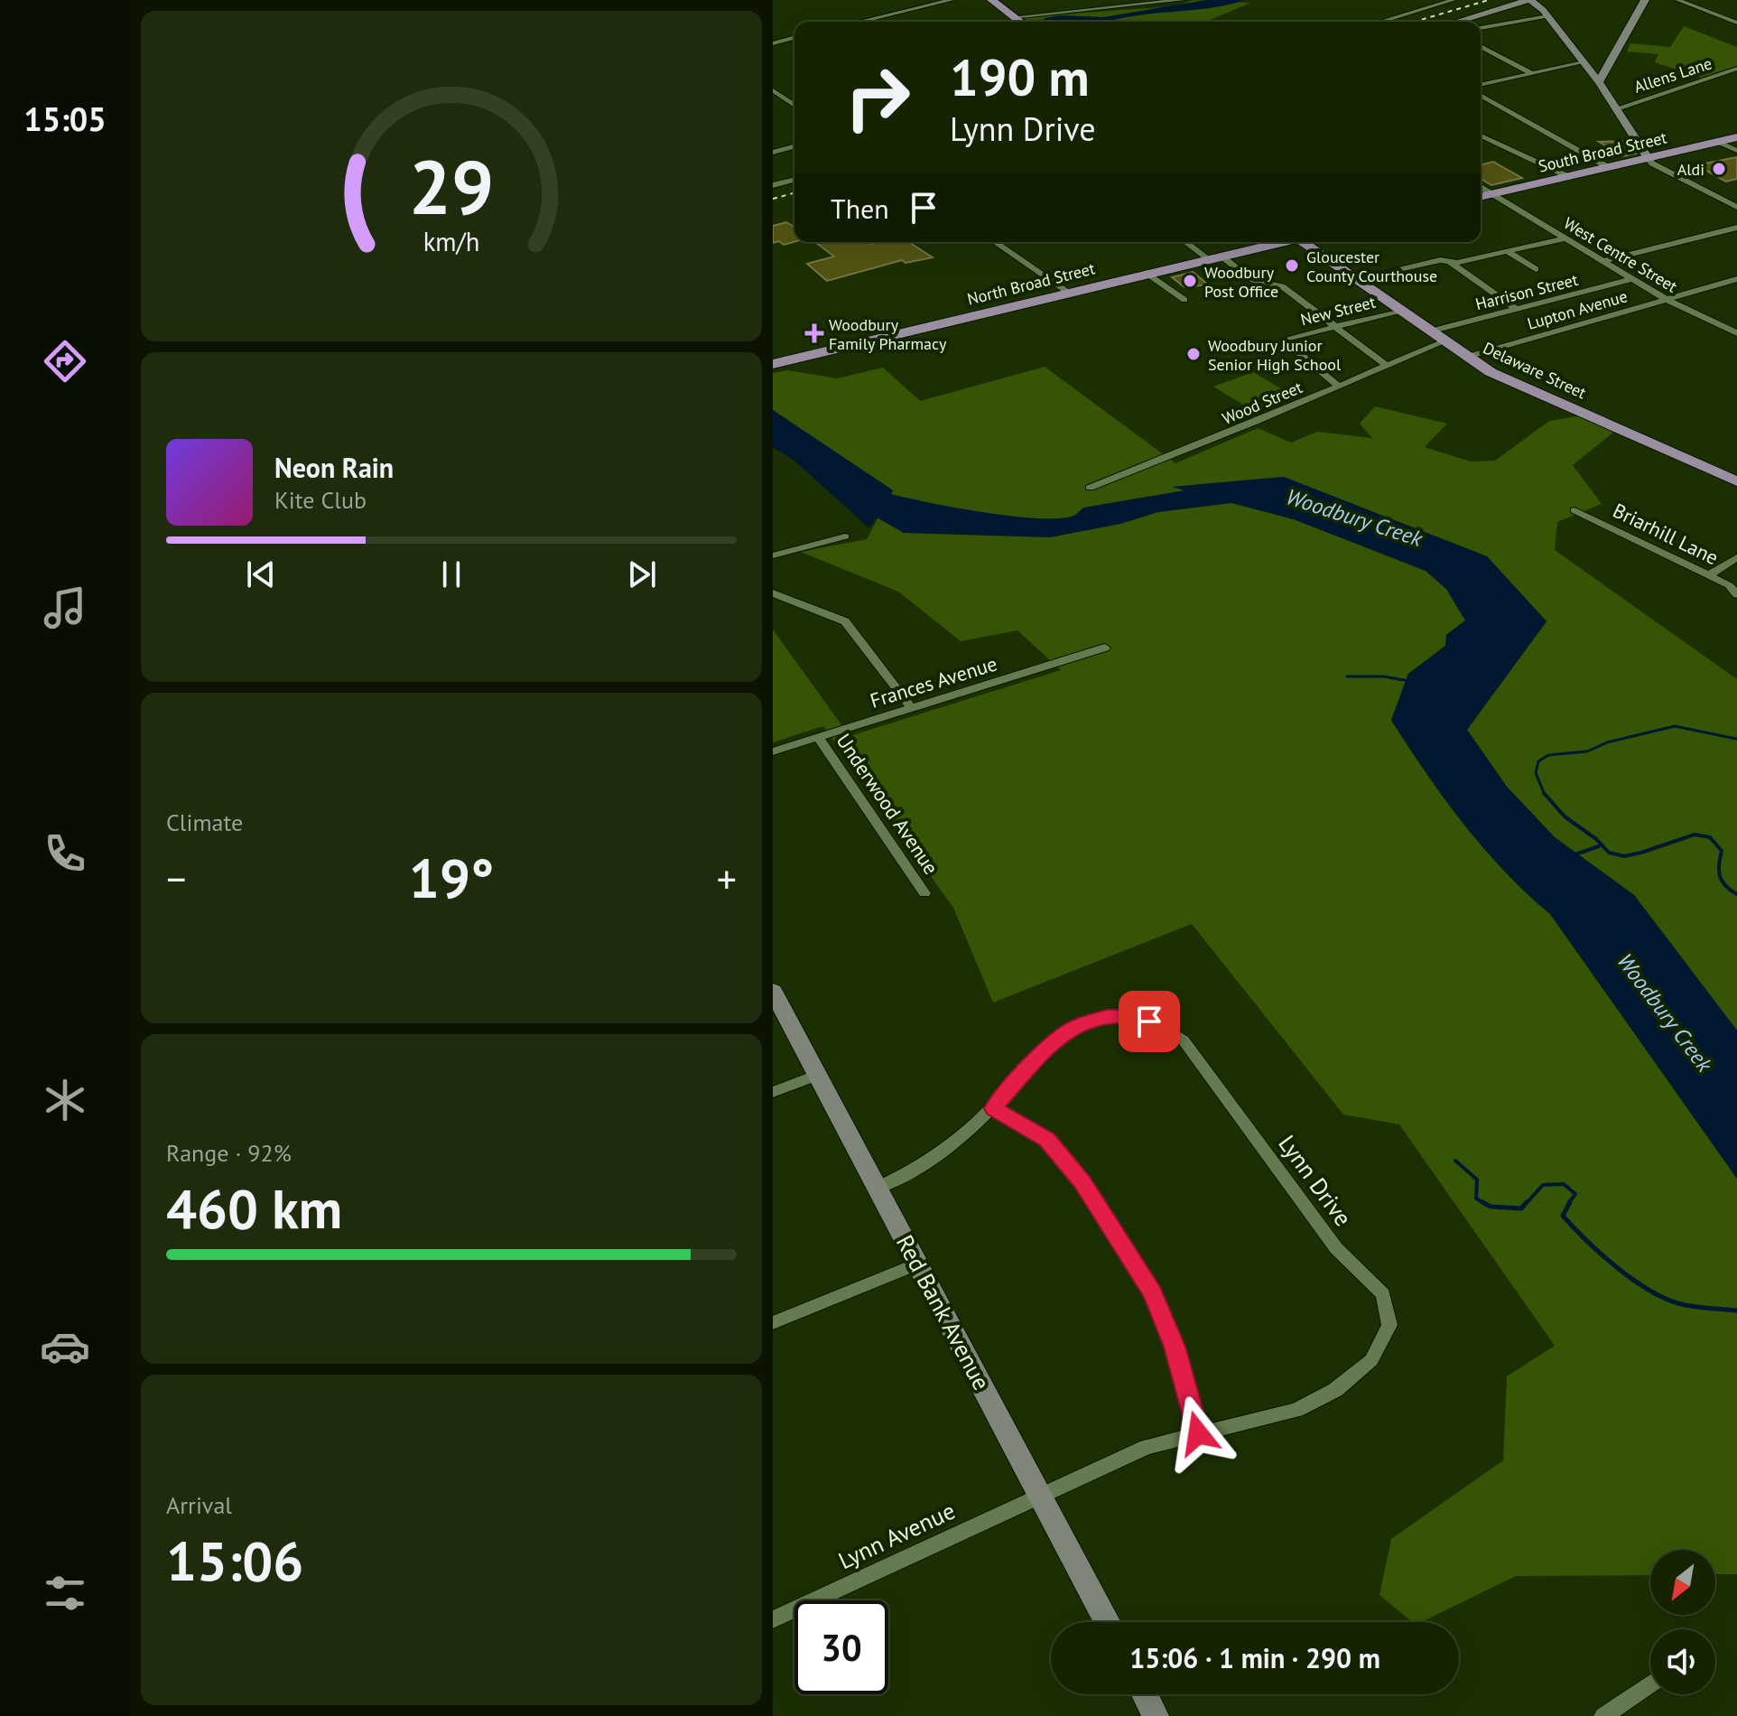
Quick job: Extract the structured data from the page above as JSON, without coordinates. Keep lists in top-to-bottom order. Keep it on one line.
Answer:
{"streets":{"main road":["South Broad Street","North Broad Street","Delaware Street"],"street":["Allens Lane","West Centre Street","Harrison Street","Lupton Avenue","New Street","Wood Street","Briarhill Lane","Frances Avenue","Underwood Avenue","Lynn Drive","Red Bank Avenue","Lynn Avenue"]},"crossings":[["South Broad Street","West Centre Street"],["West Centre Street","Harrison Street"],["West Centre Street","Lupton Avenue"],["Harrison Street","Delaware Street"],["Lupton Avenue","Delaware Street"],["New Street","Delaware Street"],["New Street","Wood Street"],["Delaware Street","Wood Street"],["Frances Avenue","Underwood Avenue"],["Lynn Drive","Red Bank Avenue"],["Lynn Drive","Lynn Avenue"],["Red Bank Avenue","Lynn Avenue"]],"water":["Woodbury Creek"],"places":{"other":["Aldi","Gloucester County Courthouse","Woodbury Post Office","Woodbury Junior Senior High School"],"health":["Woodbury Family Pharmacy"]},"north":"bottom left","page":{"tabs":"15:05","turn":["190 m","Lynn Drive"],"then":"Then","song":["Neon Rain","Kite Club"],"tile":["Climate",["Range · 92%","460 km"],["Arrival","15:06"]],"heat":["−","19°","+"],"limit":"30","trip":"15:06 · 1 min · 290 m","gauge":["29","km/h"]}}
